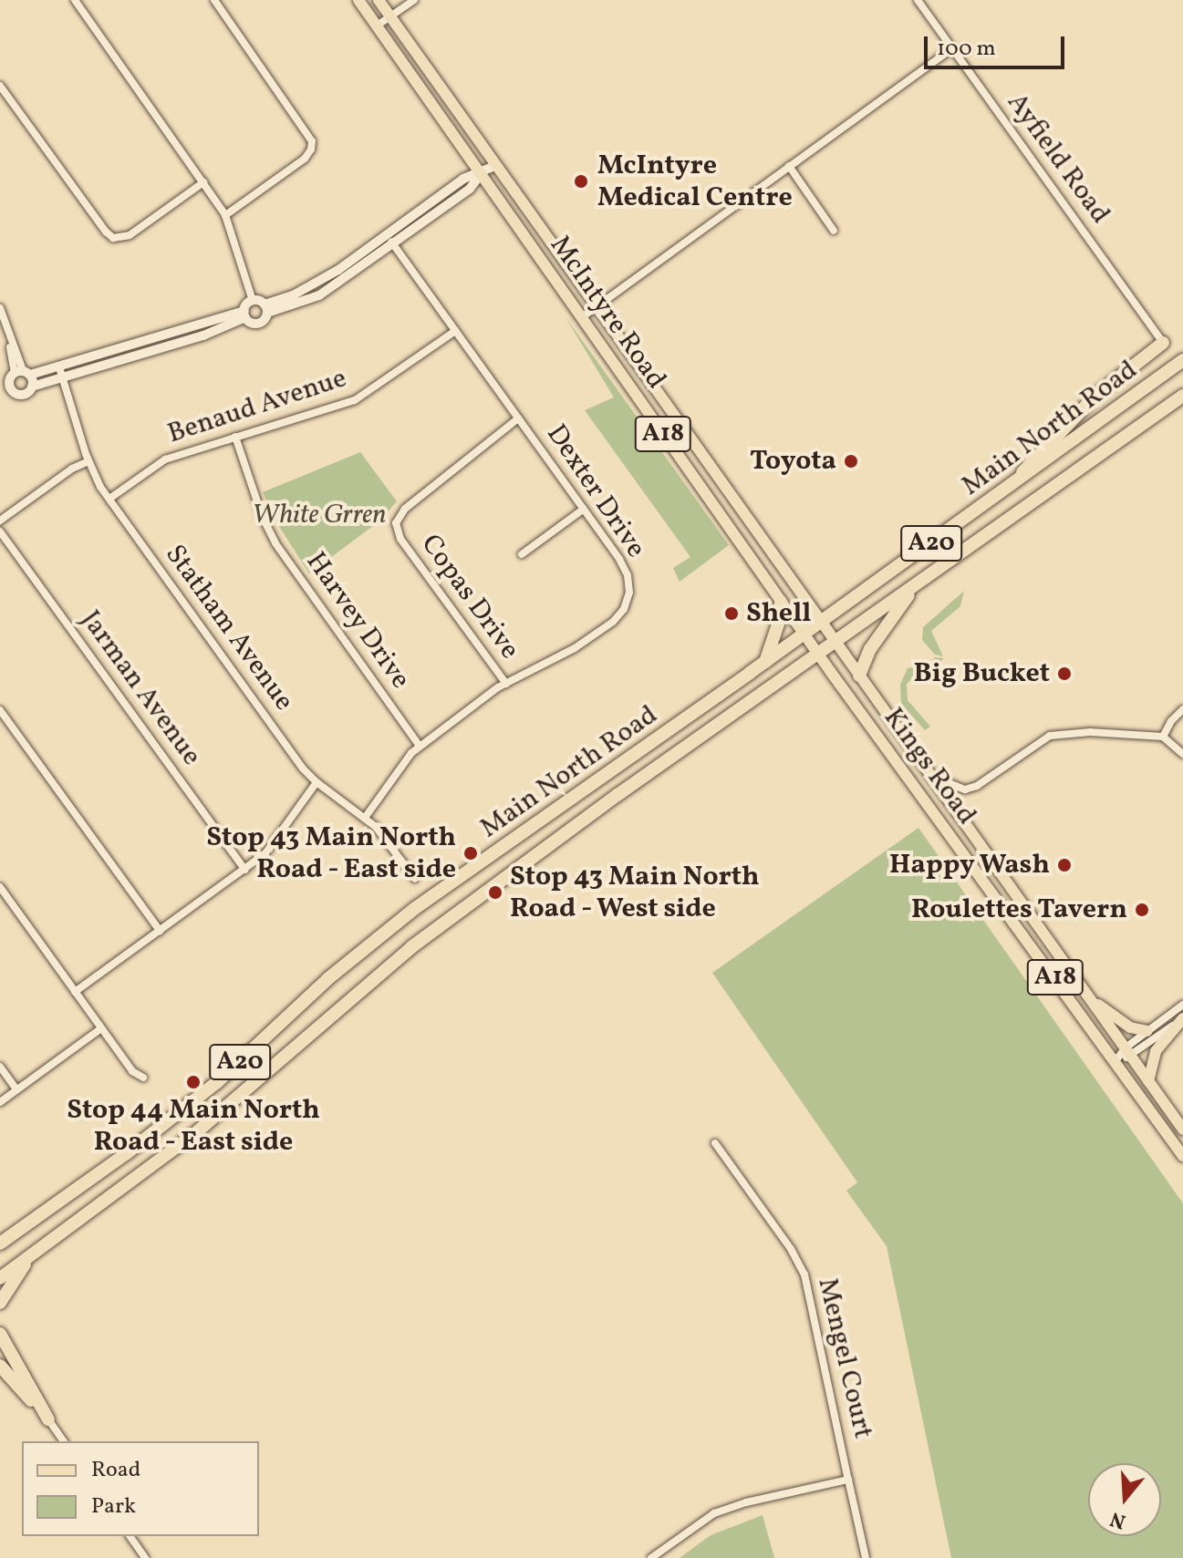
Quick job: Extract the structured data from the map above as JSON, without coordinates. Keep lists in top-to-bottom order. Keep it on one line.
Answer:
{"streets":{"highway":["Main North Road","A20"],"main road":["McIntyre Road","A18","Kings Road"],"street":["Ayfield Road","Benaud Avenue","Dexter Drive","Copas Drive","Harvey Drive","Statham Avenue","Jarman Avenue","Mengel Court"]},"crossings":[["McIntyre Road","Main North Road"],["McIntyre Road","Kings Road"],["Benaud Avenue","Dexter Drive"],["Benaud Avenue","Harvey Drive"],["Benaud Avenue","Statham Avenue"],["Main North Road","Kings Road"],["Dexter Drive","Copas Drive"],["Dexter Drive","Harvey Drive"],["Dexter Drive","Statham Avenue"]],"parks":["White Grren"],"places":["McIntyre Medical Centre","Toyota","Shell","Big Bucket","Stop 43 Main North Road - East side","Happy Wash","Stop 43 Main North Road - West side","Roulettes Tavern","Stop 44 Main North Road - East side"],"legend":["Road","Park"],"scale_bar":"100 m","north":"bottom"}
